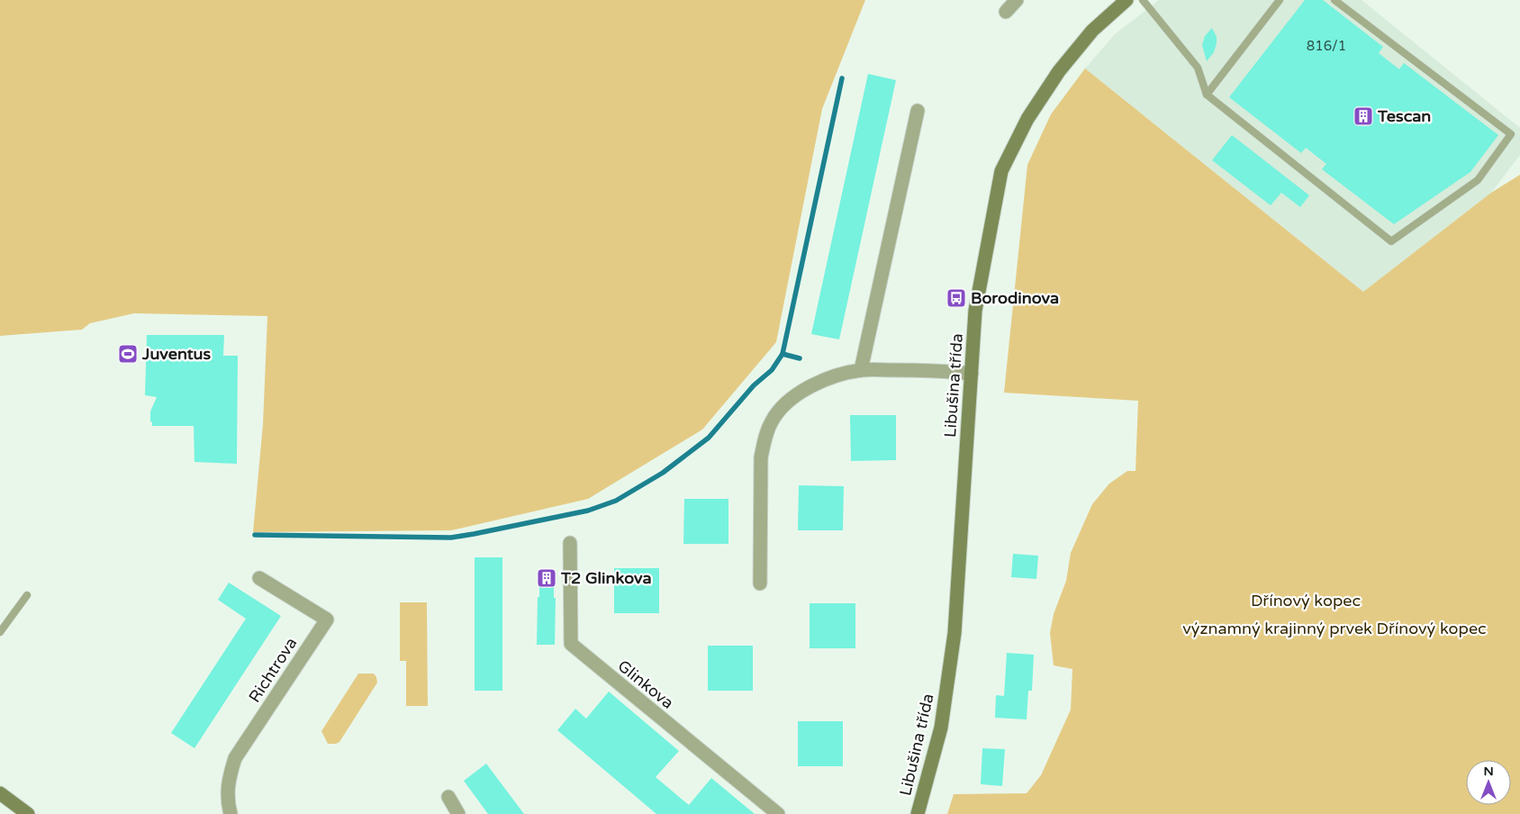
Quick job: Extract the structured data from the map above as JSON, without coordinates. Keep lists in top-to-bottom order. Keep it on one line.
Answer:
{"streets":{"street":["Libušina třída","Richtrova","Glinkova"]},"parks":["Dřínový kopec","významný krajinný prvek Dřínový kopec"],"places":{"building":["Tescan","T2 Glinkova"],"bus stop":["Borodinova"],"sports":["Juventus"]},"house_numbers":["816/1"],"north":"top"}
